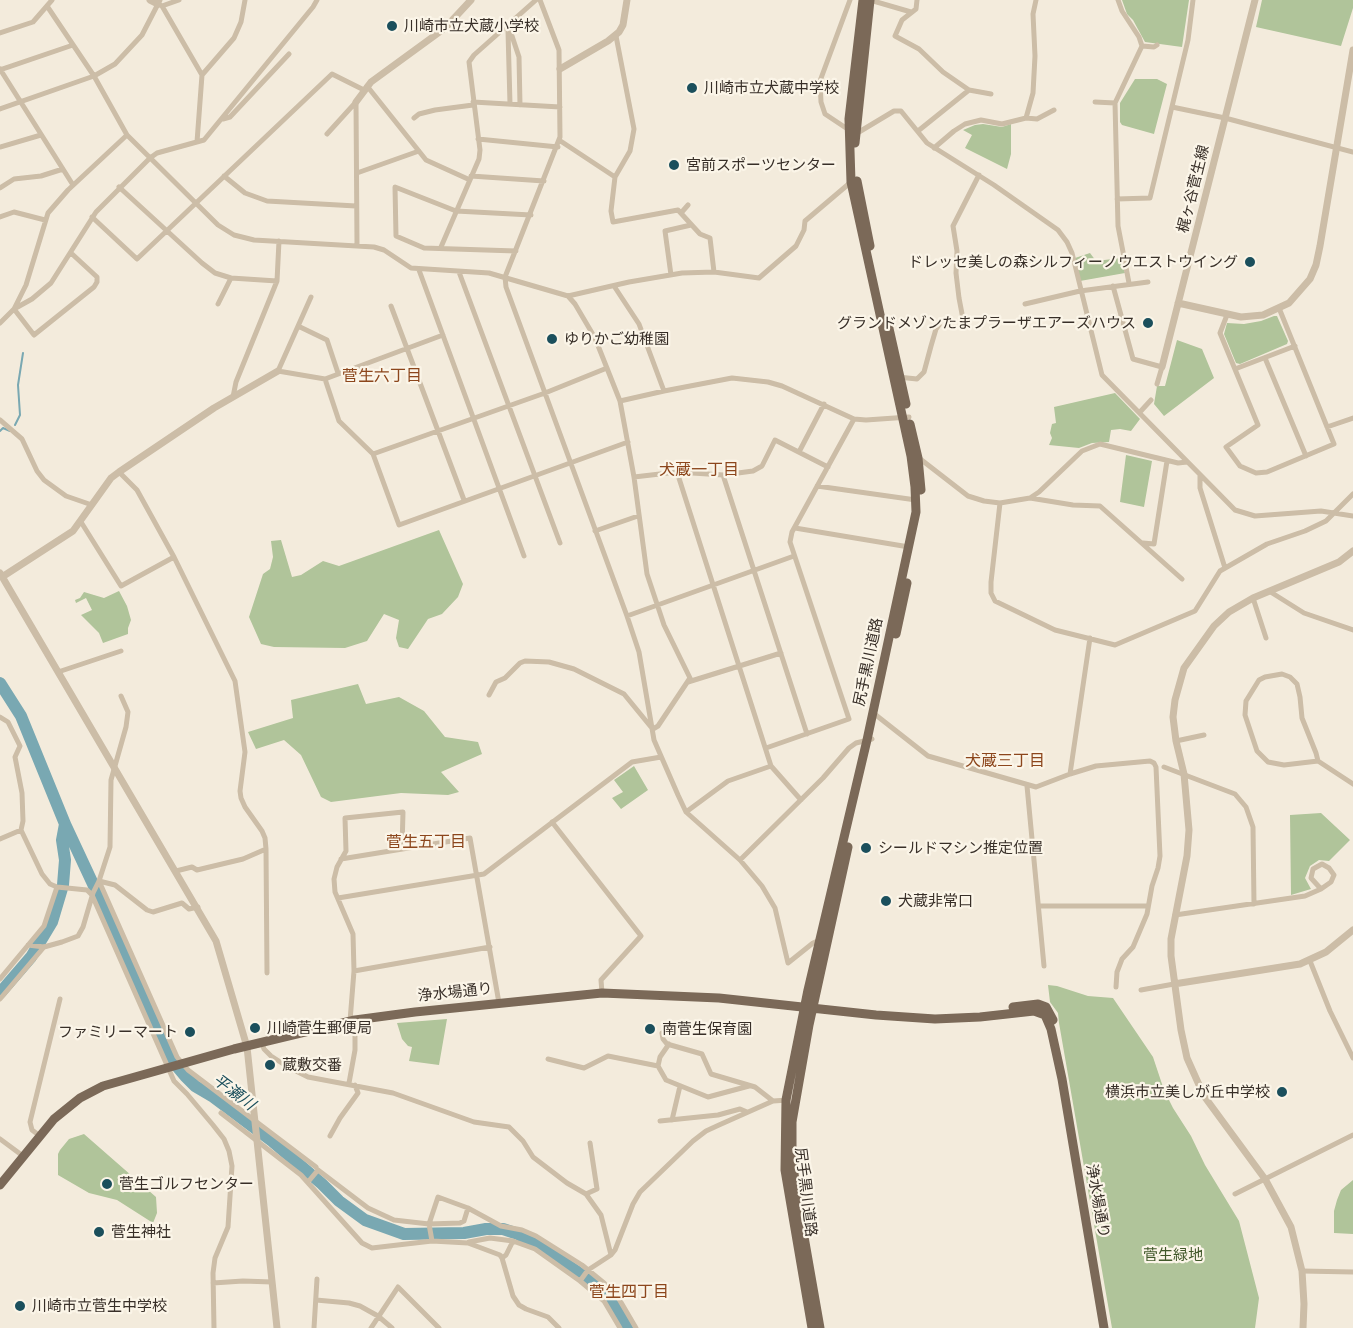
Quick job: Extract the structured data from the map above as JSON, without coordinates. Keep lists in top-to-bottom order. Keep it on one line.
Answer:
{"streets":{"main road":["尻手黒川道路","浄水場通り"],"street":["梶ヶ谷菅生線"]},"crossings":[["尻手黒川道路","浄水場通り"]],"districts":["菅生六丁目","犬蔵一丁目","犬蔵三丁目","菅生五丁目","菅生四丁目"],"water":["平瀬川"],"parks":["菅生緑地"],"places":["川崎市立犬蔵小学校","川崎市立犬蔵中学校","宮前スポーツセンター","ドレッセ美しの森シルフィーノウエストウイング","グランドメゾンたまプラーザエアーズハウス","ゆりかご幼稚園","シールドマシン推定位置","犬蔵非常口","川崎菅生郵便局","南菅生保育園","ファミリーマート","蔵敷交番","横浜市立美しが丘中学校","菅生ゴルフセンター","菅生神社","川崎市立菅生中学校"]}
